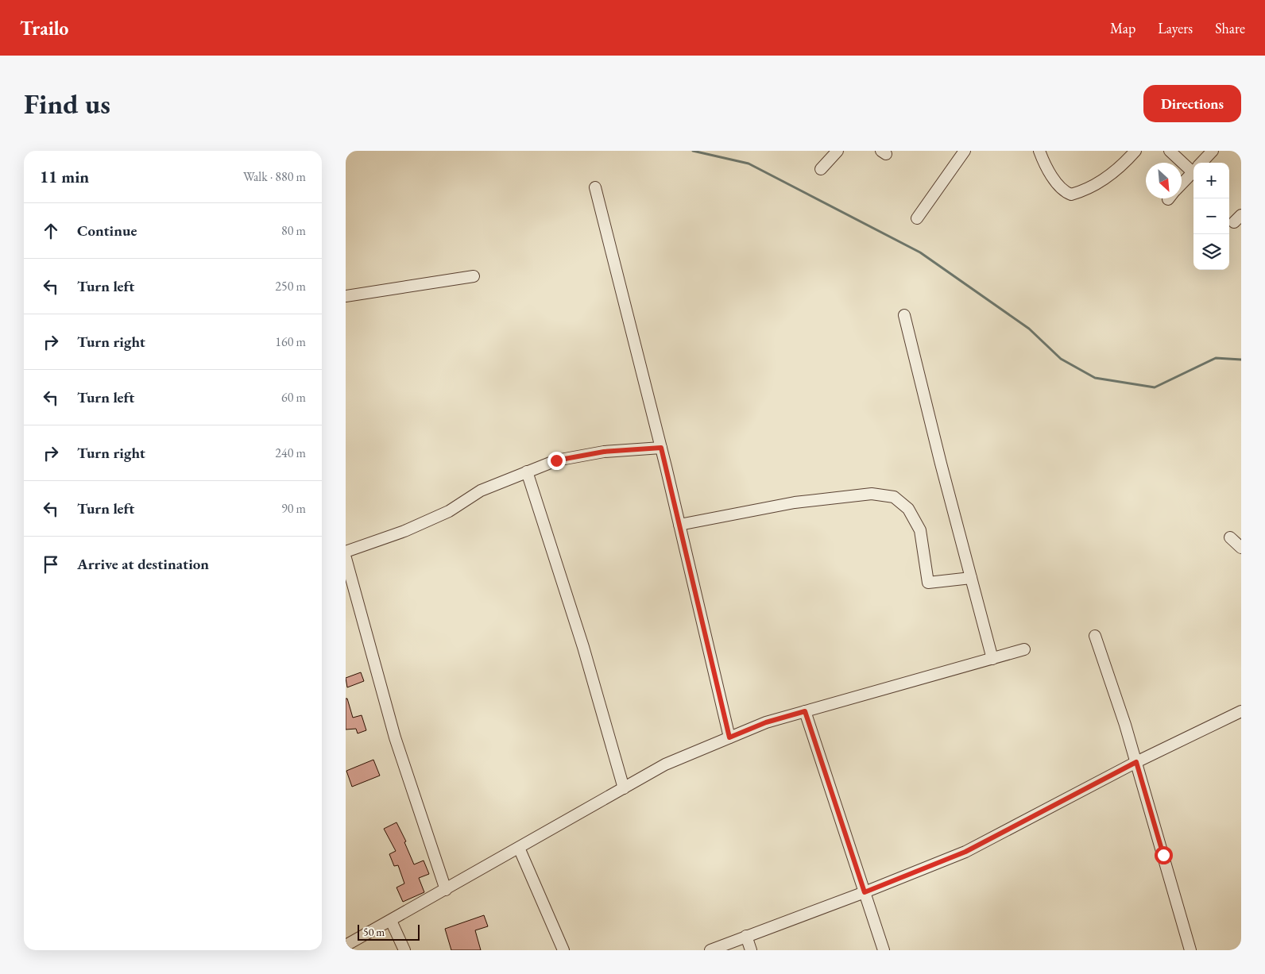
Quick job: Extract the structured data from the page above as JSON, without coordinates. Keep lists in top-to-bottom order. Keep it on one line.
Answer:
{"scale_bar":"50 m","north":"bottom right","page":{"header":"Trailo","nav":["Map","Layers","Share"],"buttons":"Directions","title":"Find us","heading":["11 min","Walk · 880 m"],"map_buttons":["+","−"],"list":[["Continue","80 m"],["Turn left","250 m"],["Turn right","160 m"],["Turn left","60 m"],["Turn right","240 m"],["Turn left","90 m"],"Arrive at destination"],"scale":"50 m"}}
